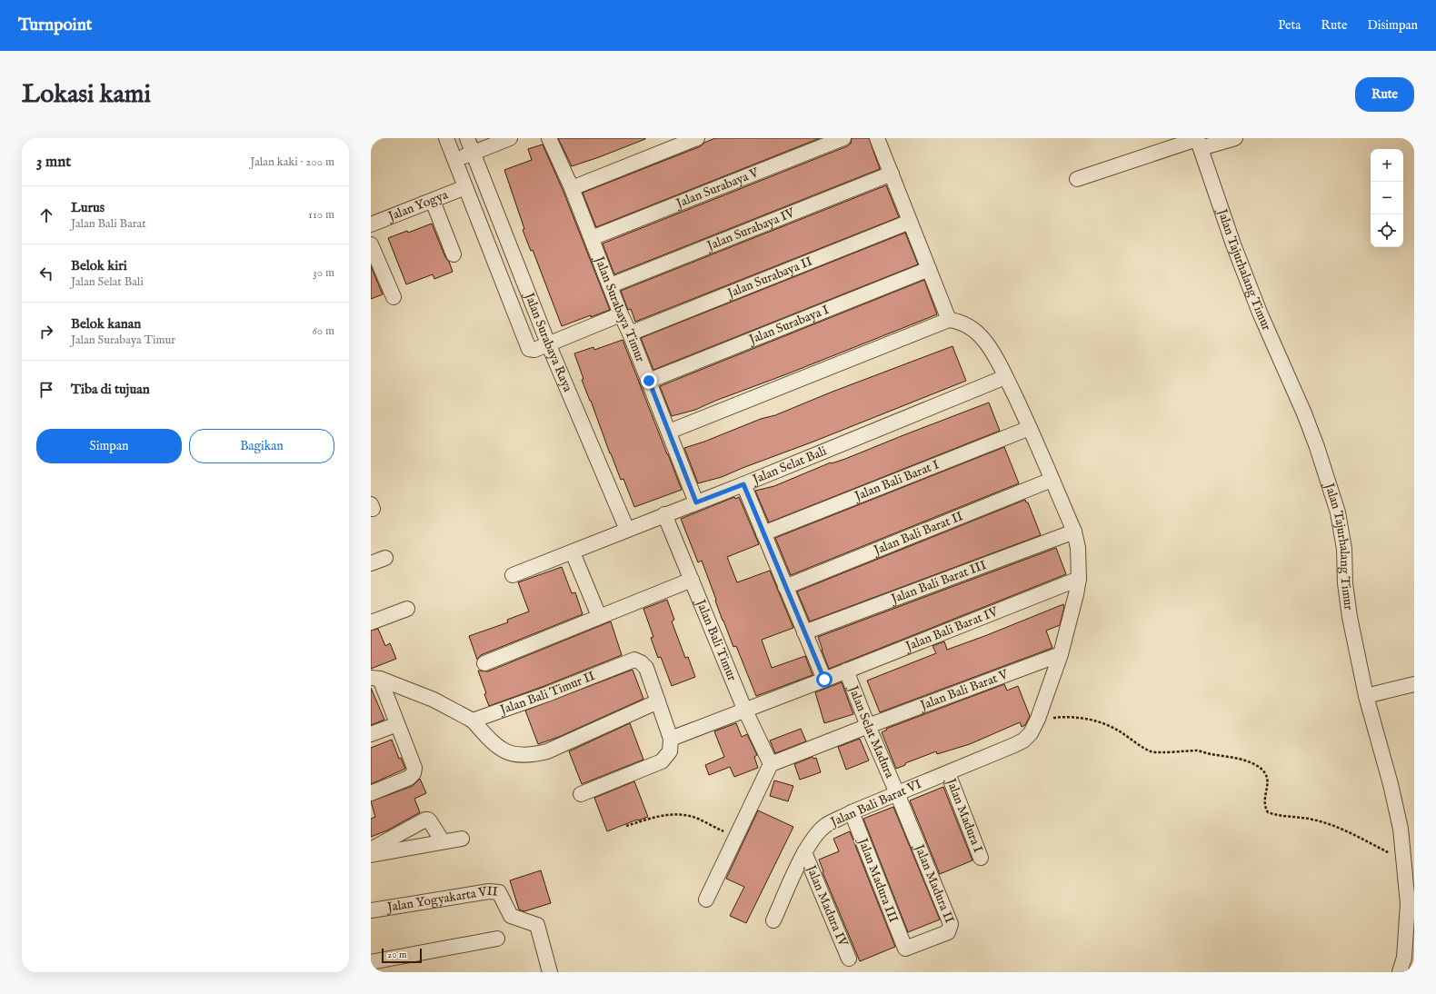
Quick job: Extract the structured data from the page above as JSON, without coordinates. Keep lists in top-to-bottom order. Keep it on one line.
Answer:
{"streets":{"street":["Jalan Surabaya V","Jalan Yogya","Jalan Surabaya IV","Jalan Tajurhalang Timur","Jalan Surabaya II","Jalan Surabaya Timur","Jalan Surabaya I","Jalan Surabaya Raya","Jalan Selat Bali","Jalan Bali Barat I","Jalan Bali Barat II","Jalan Bali Barat III","Jalan Bali Barat IV","Jalan Bali Timur","Jalan Bali Barat V","Jalan Bali Timur II","Jalan Selat Madura","Jalan Bali Barat VI","Jalan Madura I","Jalan Madura III","Jalan Madura II","Jalan Yogyakarta VII","Jalan Madura IV"]},"crossings":[["Jalan Surabaya V","Jalan Surabaya Timur"],["Jalan Surabaya IV","Jalan Surabaya Timur"],["Jalan Surabaya II","Jalan Surabaya Timur"],["Jalan Surabaya Timur","Jalan Surabaya I"],["Jalan Surabaya Timur","Jalan Selat Bali"],["Jalan Surabaya Raya","Jalan Selat Bali"],["Jalan Selat Bali","Jalan Bali Timur"],["Jalan Selat Bali","Jalan Bali Barat VI"],["Jalan Bali Barat I","Jalan Bali Barat VI"],["Jalan Bali Barat II","Jalan Bali Barat VI"],["Jalan Bali Barat III","Jalan Bali Barat VI"],["Jalan Bali Barat IV","Jalan Bali Timur"],["Jalan Bali Barat IV","Jalan Bali Timur II"],["Jalan Bali Barat IV","Jalan Selat Madura"],["Jalan Bali Barat IV","Jalan Bali Barat VI"],["Jalan Bali Timur","Jalan Bali Barat V"],["Jalan Bali Barat V","Jalan Selat Madura"],["Jalan Bali Barat V","Jalan Bali Barat VI"],["Jalan Selat Madura","Jalan Bali Barat VI"],["Jalan Selat Madura","Jalan Madura II"],["Jalan Bali Barat VI","Jalan Madura I"],["Jalan Bali Barat VI","Jalan Madura III"],["Jalan Bali Barat VI","Jalan Madura II"],["Jalan Bali Barat VI","Jalan Madura IV"],["Jalan Madura III","Jalan Madura II"]],"scale_bar":"20 m","page":{"header":"Turnpoint","nav":["Peta","Rute","Disimpan"],"buttons":["Rute",["Simpan","Bagikan"]],"title":"Lokasi kami","heading":["3 mnt","Jalan kaki · 200 m"],"map_buttons":["+","−"],"list":[["Lurus","Jalan Bali Barat","110 m"],["Belok kiri","Jalan Selat Bali","30 m"],["Belok kanan","Jalan Surabaya Timur","60 m"],"Tiba di tujuan"],"scale":"20 m"}}
